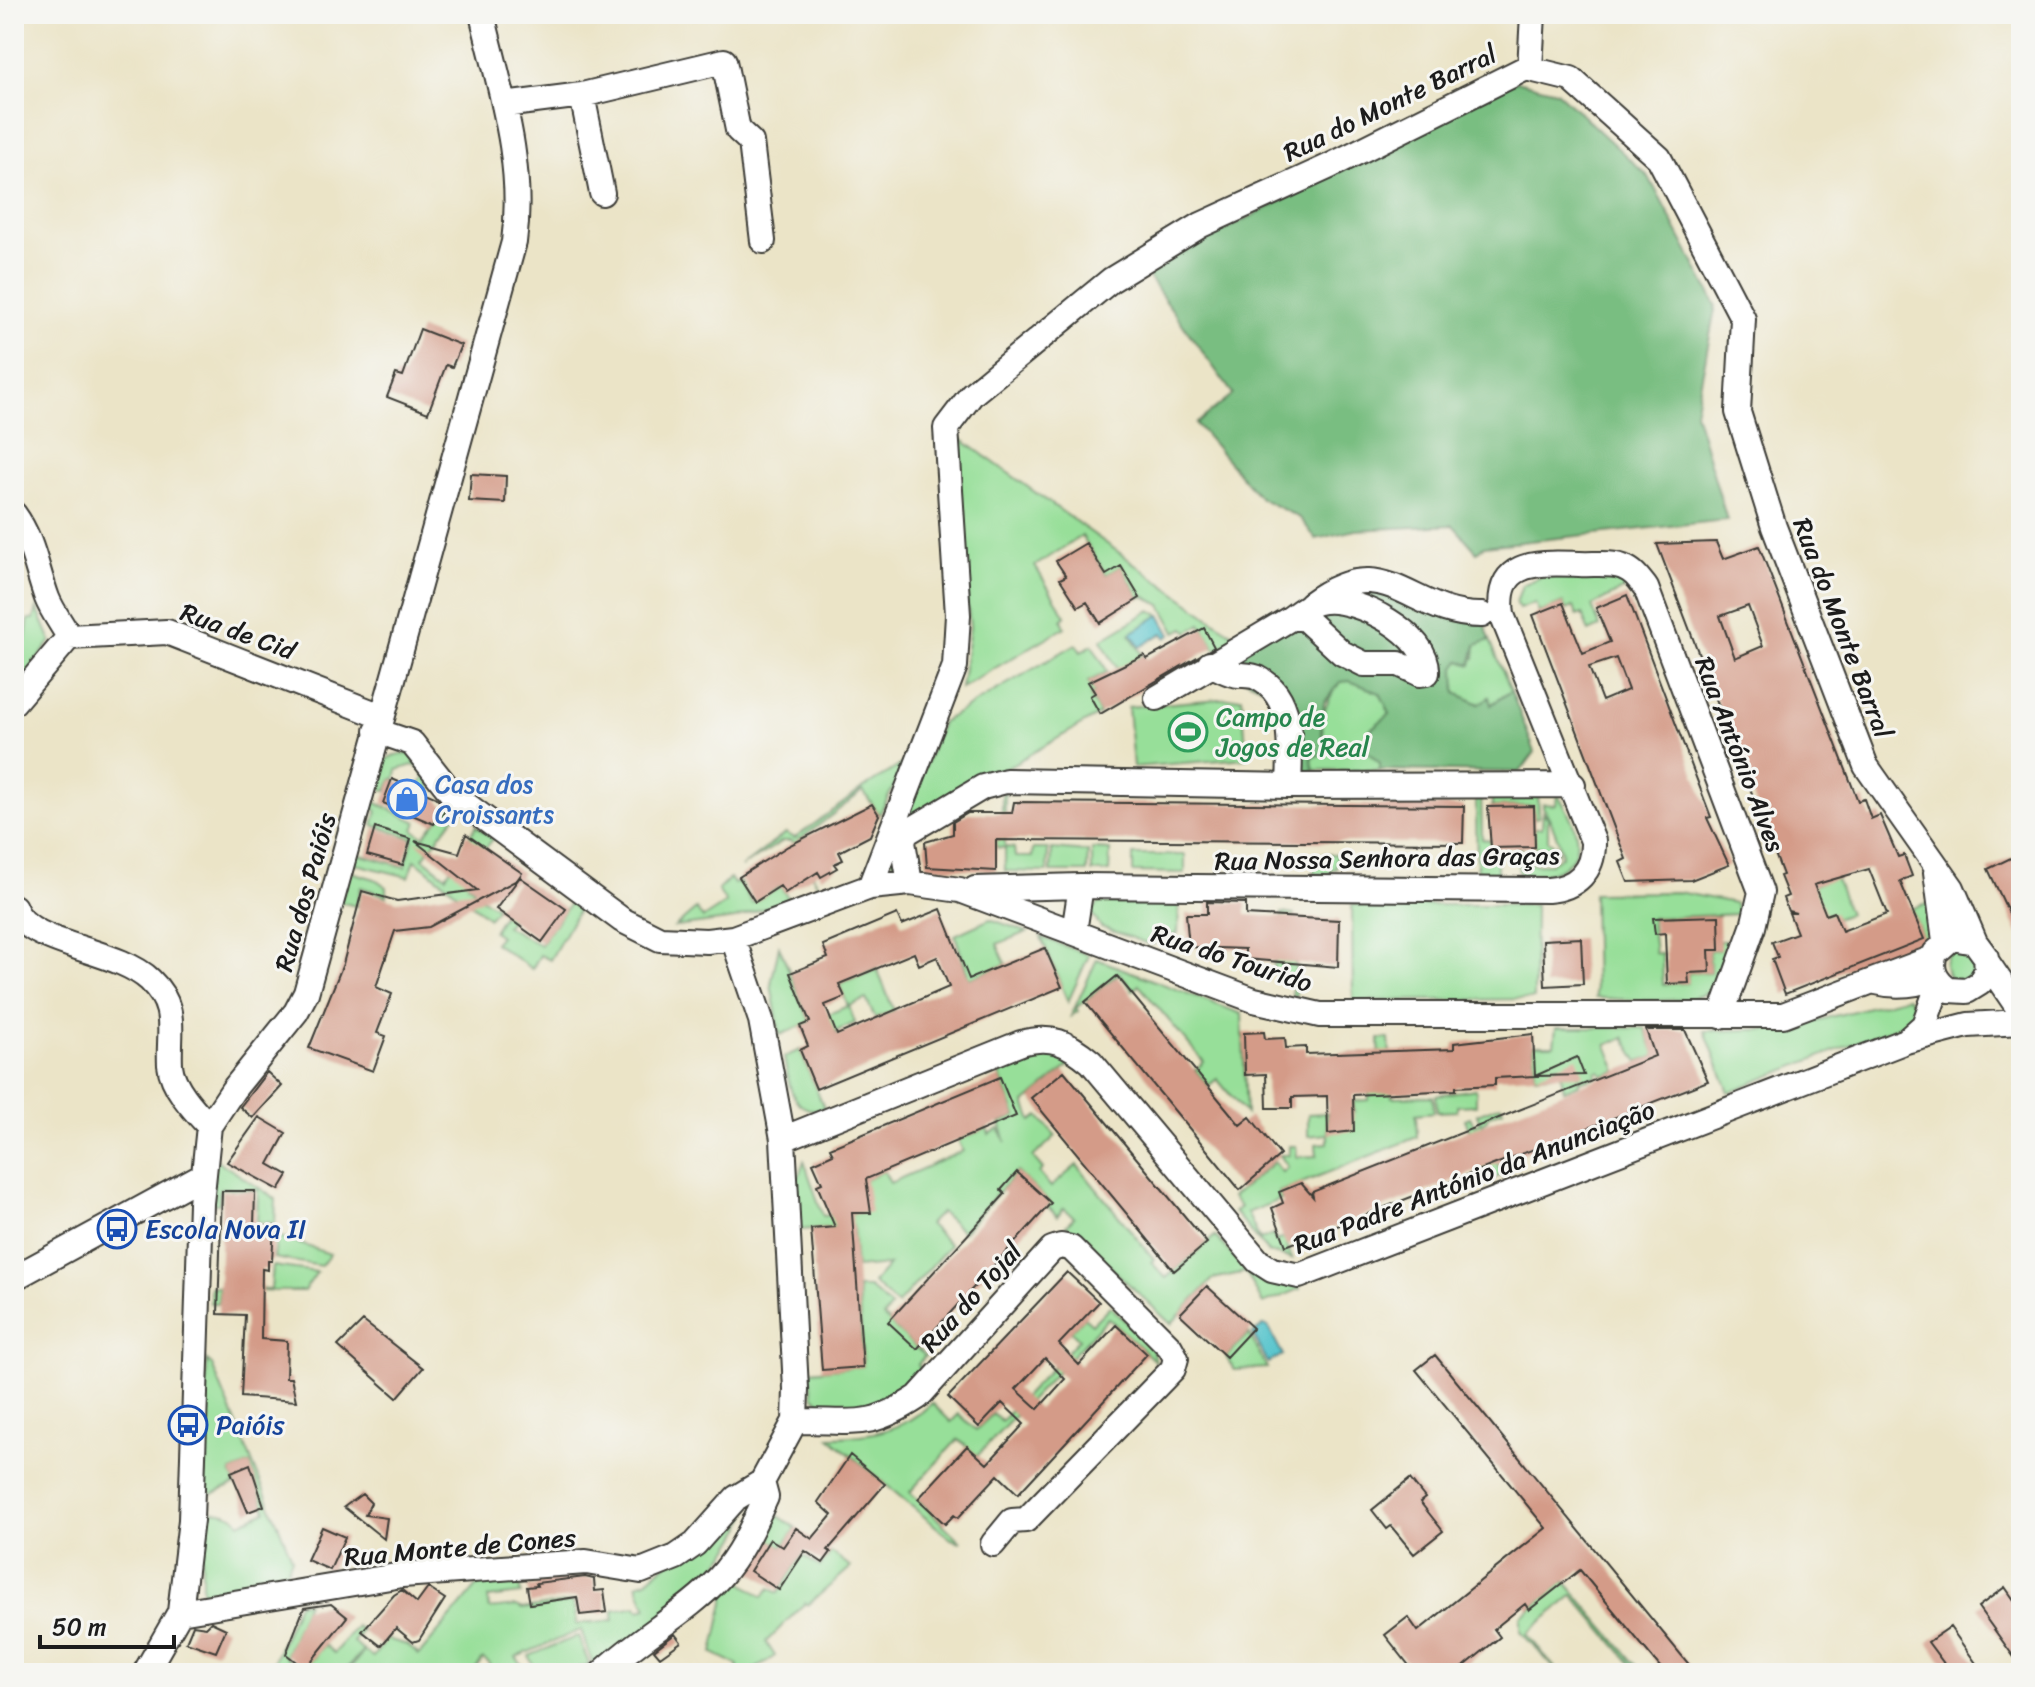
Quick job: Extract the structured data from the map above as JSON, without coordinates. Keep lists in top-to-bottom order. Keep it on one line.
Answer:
{"streets":{"street":["Rua do Monte Barral","Rua de Cid","Rua António Alves","Rua Nossa Senhora das Graças","Rua dos Paióis","Rua do Tourido","Rua Padre António da Anunciação","Rua do Tojal","Rua Monte de Cones"]},"crossings":[["Rua do Monte Barral","Rua do Tourido"],["Rua de Cid","Rua dos Paióis"],["Rua de Cid","Rua do Tourido"],["Rua António Alves","Rua Nossa Senhora das Graças"],["Rua António Alves","Rua do Tourido"],["Rua Nossa Senhora das Graças","Rua do Tourido"],["Rua dos Paióis","Rua Monte de Cones"]],"places":{"sports":["Campo de Jogos de Real"],"shop":["Casa dos Croissants"],"bus stop":["Escola Nova II","Paióis"]},"scale_bar":"50 m"}
